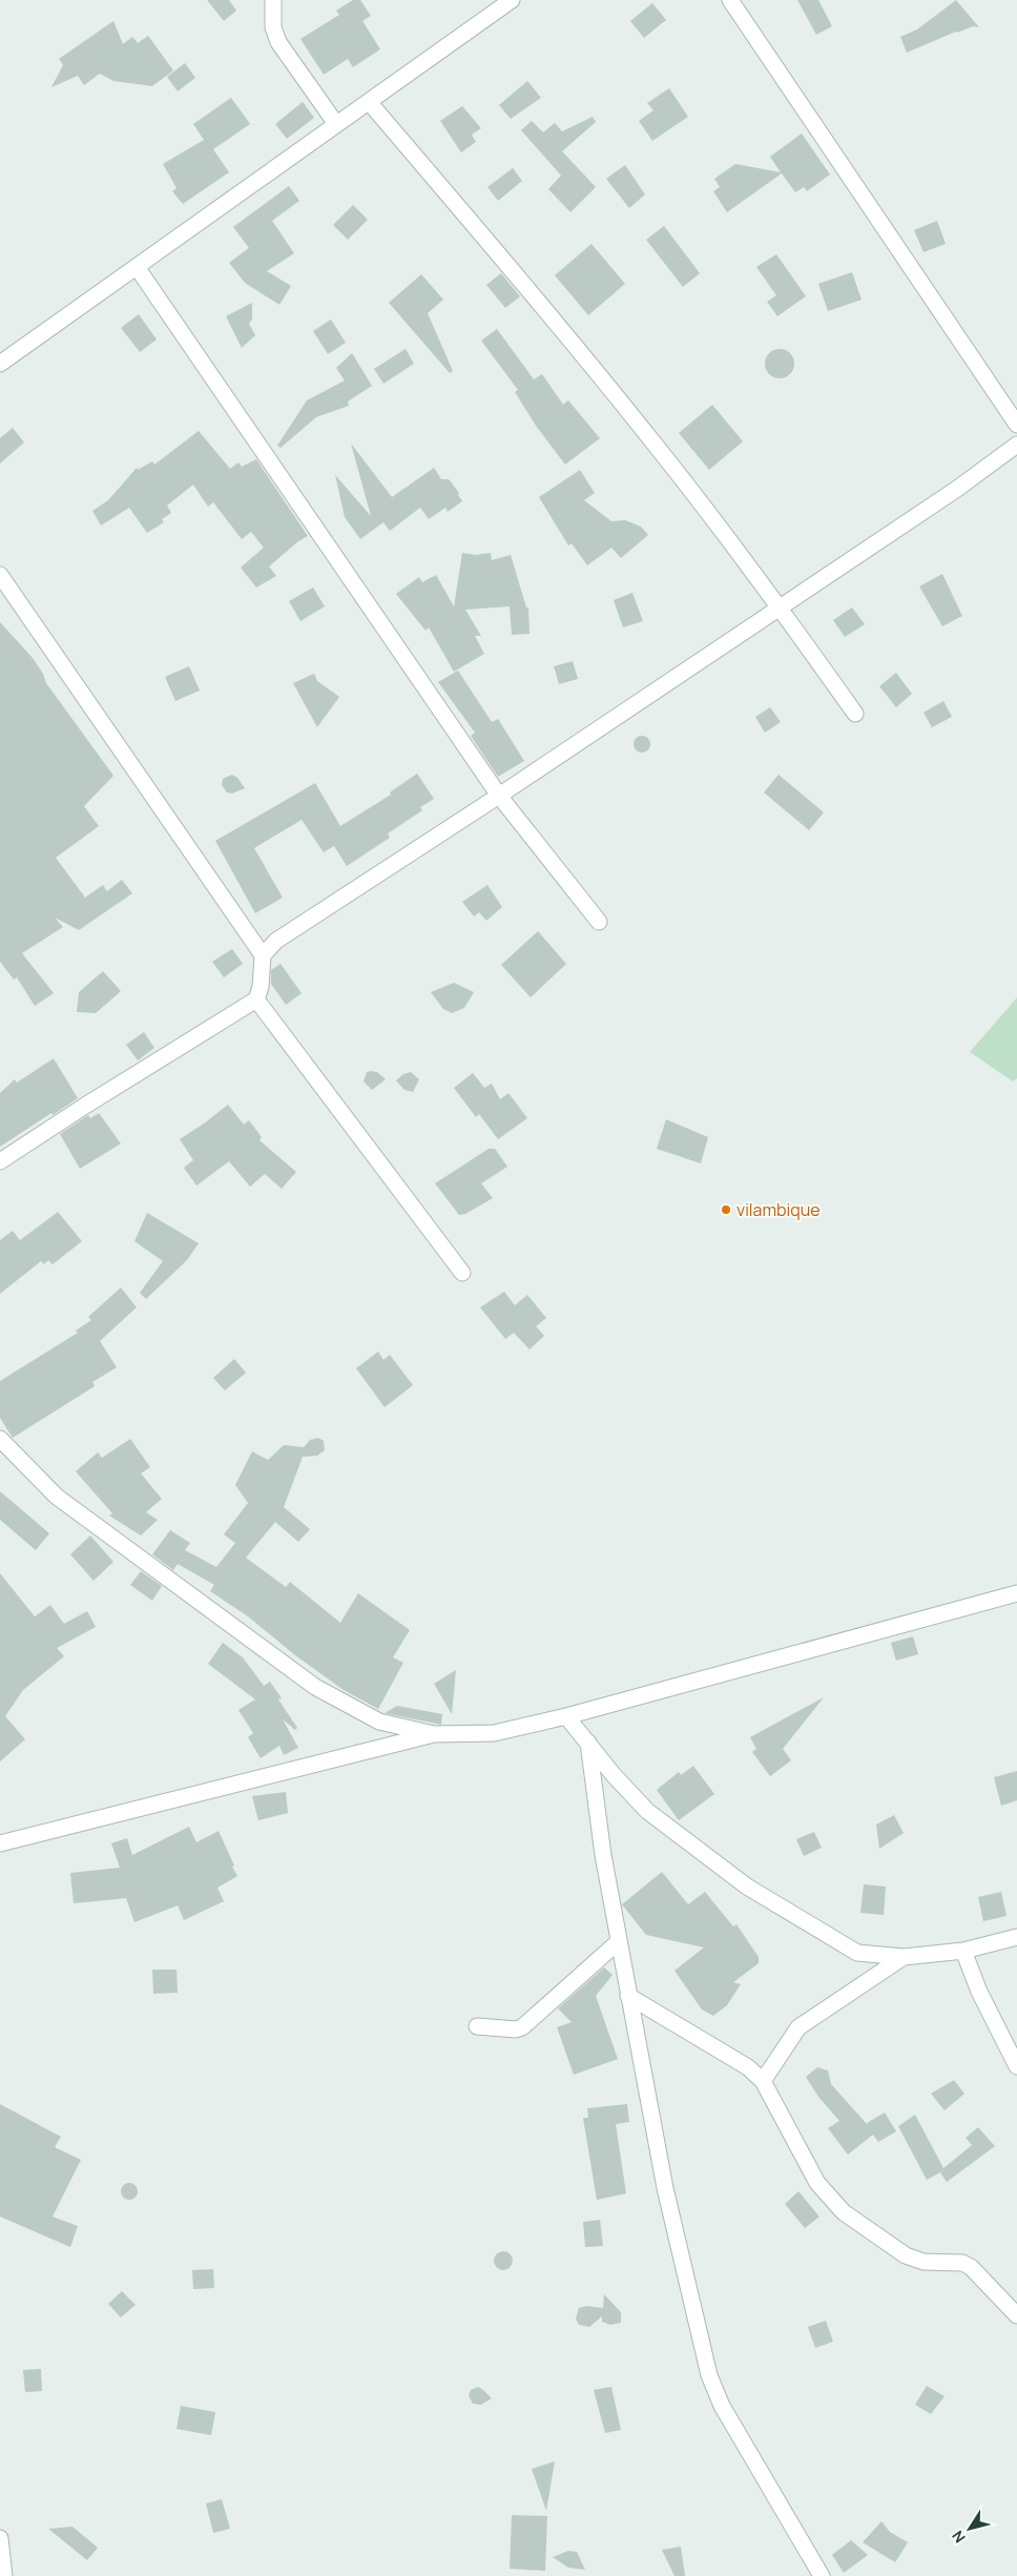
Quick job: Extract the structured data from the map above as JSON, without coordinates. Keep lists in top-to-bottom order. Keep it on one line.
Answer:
{"places":["vilambique"],"north":"bottom left"}
